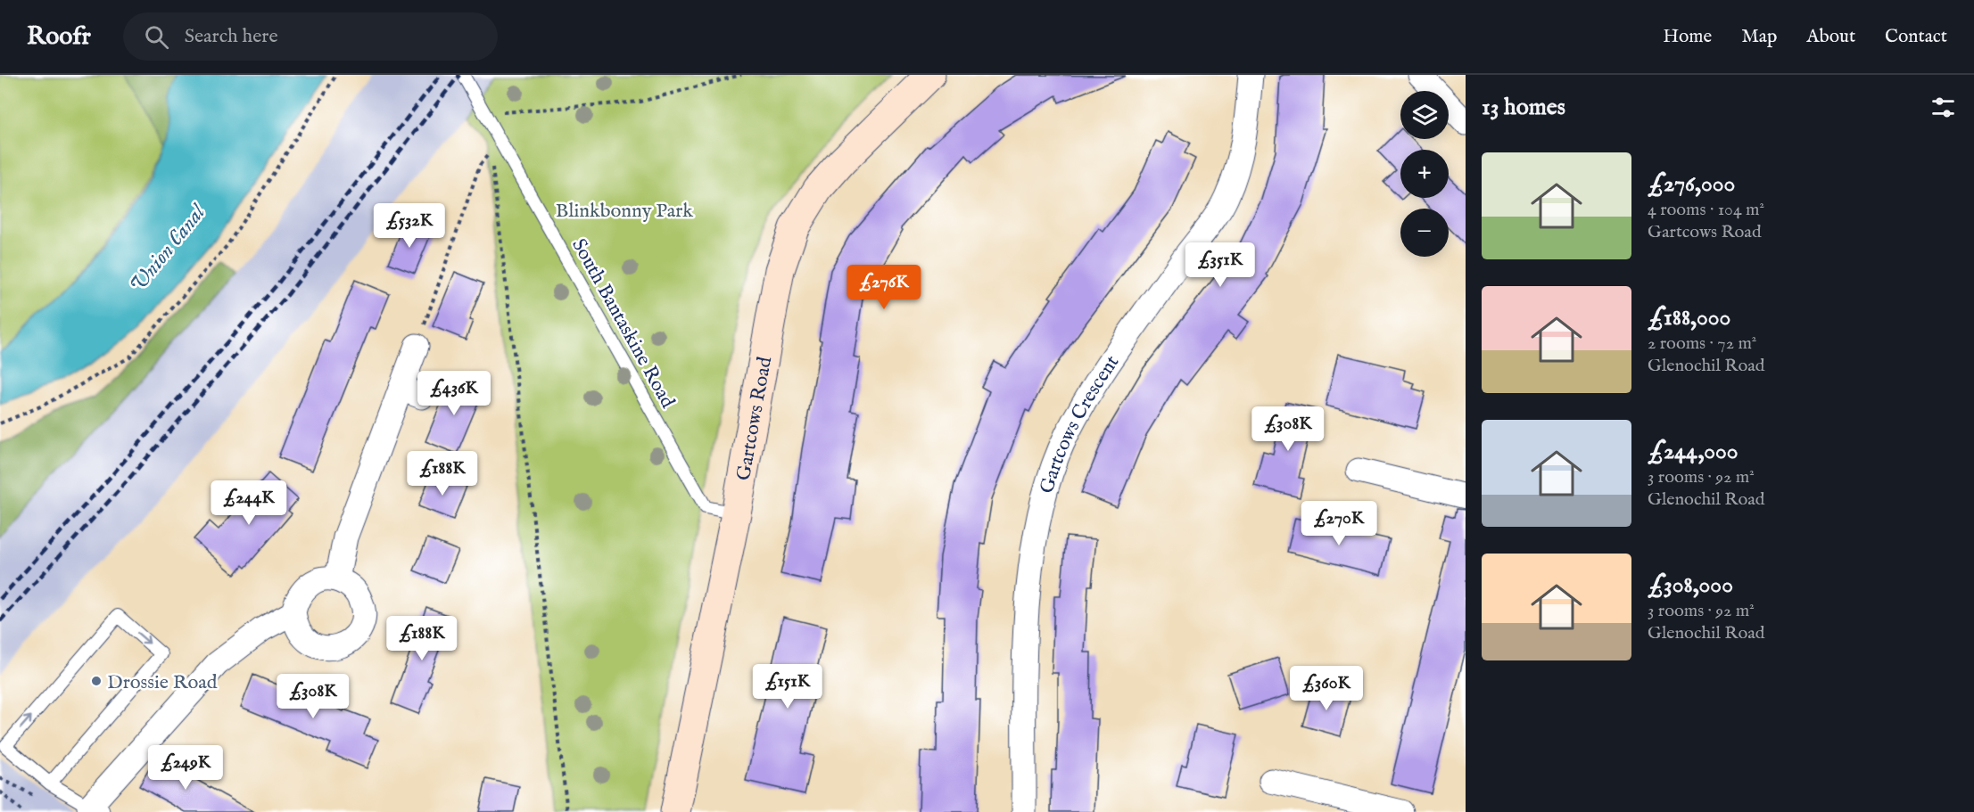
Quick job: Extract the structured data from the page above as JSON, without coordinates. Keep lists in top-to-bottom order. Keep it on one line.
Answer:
{"streets":{"street":["Gartcows Road","Gartcows Crescent"],"lane":["South Bantaskine Road"]},"crossings":[["South Bantaskine Road","Gartcows Road"]],"water":["Union Canal"],"parks":["Blinkbonny Park"],"places":["Drossie Road"],"page":{"header":"Roofr","search":"Search here","nav":["Home","Map","About","Contact"],"heading":"13 homes","map_buttons":["+","−"],"list":[{"name":"£276,000","note":"4 rooms · 104 m² · Gartcows Road"},{"name":"£188,000","note":"2 rooms · 72 m² · Glenochil Road"},{"name":"£244,000","note":"3 rooms · 92 m² · Glenochil Road"},{"name":"£308,000","note":"3 rooms · 92 m² · Glenochil Road"}],"price":["£532K","£351K","£276K","£436K","£308K","£188K","£244K","£270K","£188K","£151K","£360K","£308K","£249K"]}}
